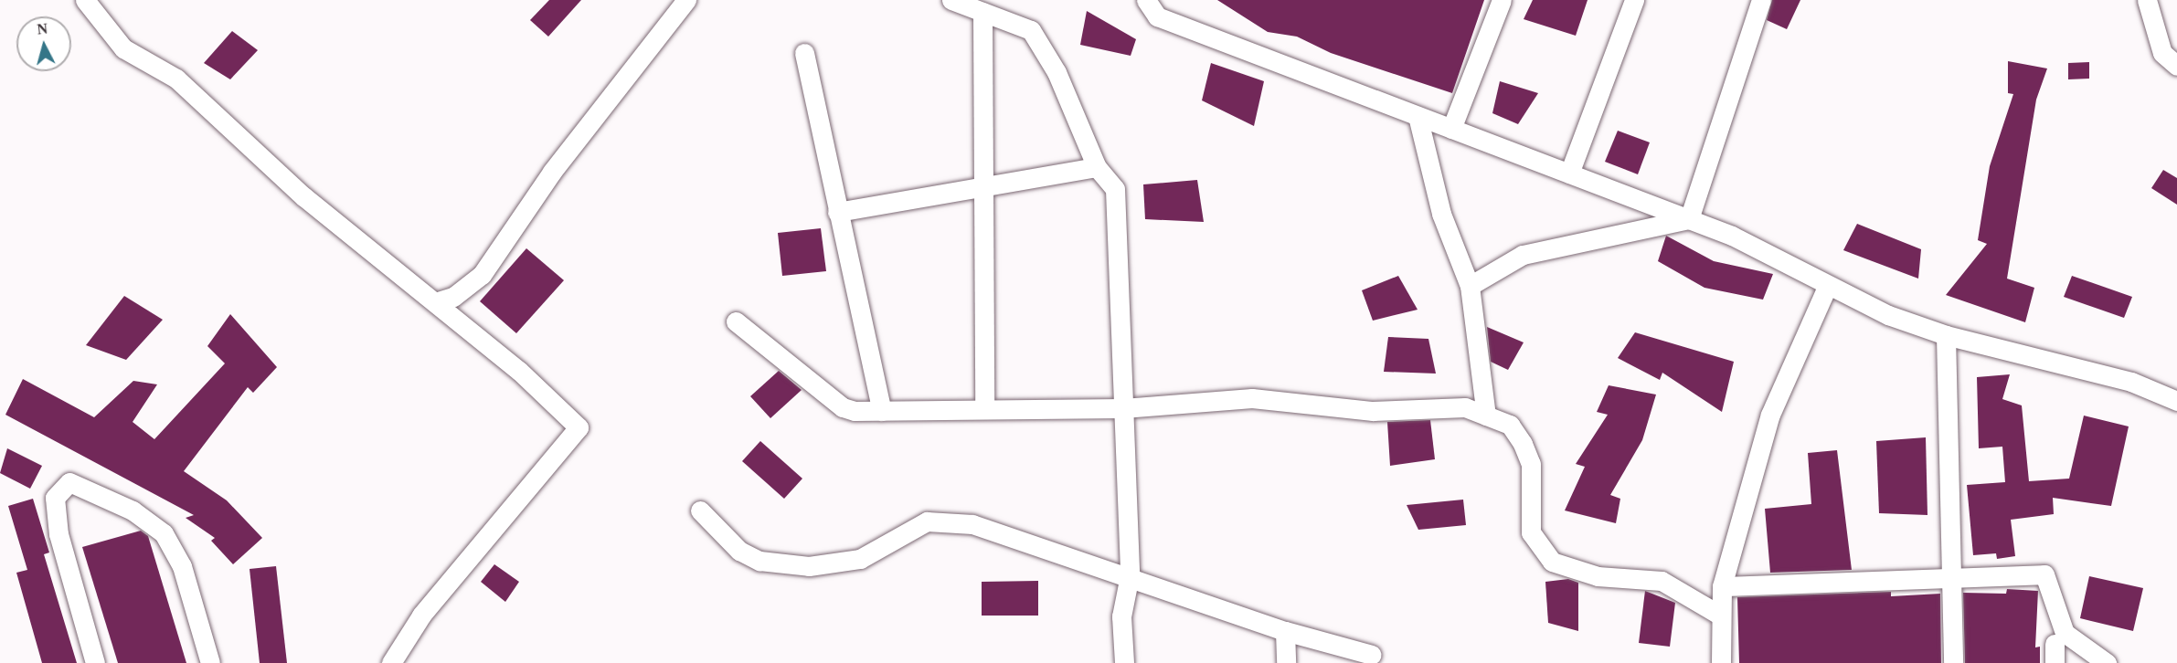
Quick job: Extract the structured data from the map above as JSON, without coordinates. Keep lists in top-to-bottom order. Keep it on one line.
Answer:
{"north":"top"}
